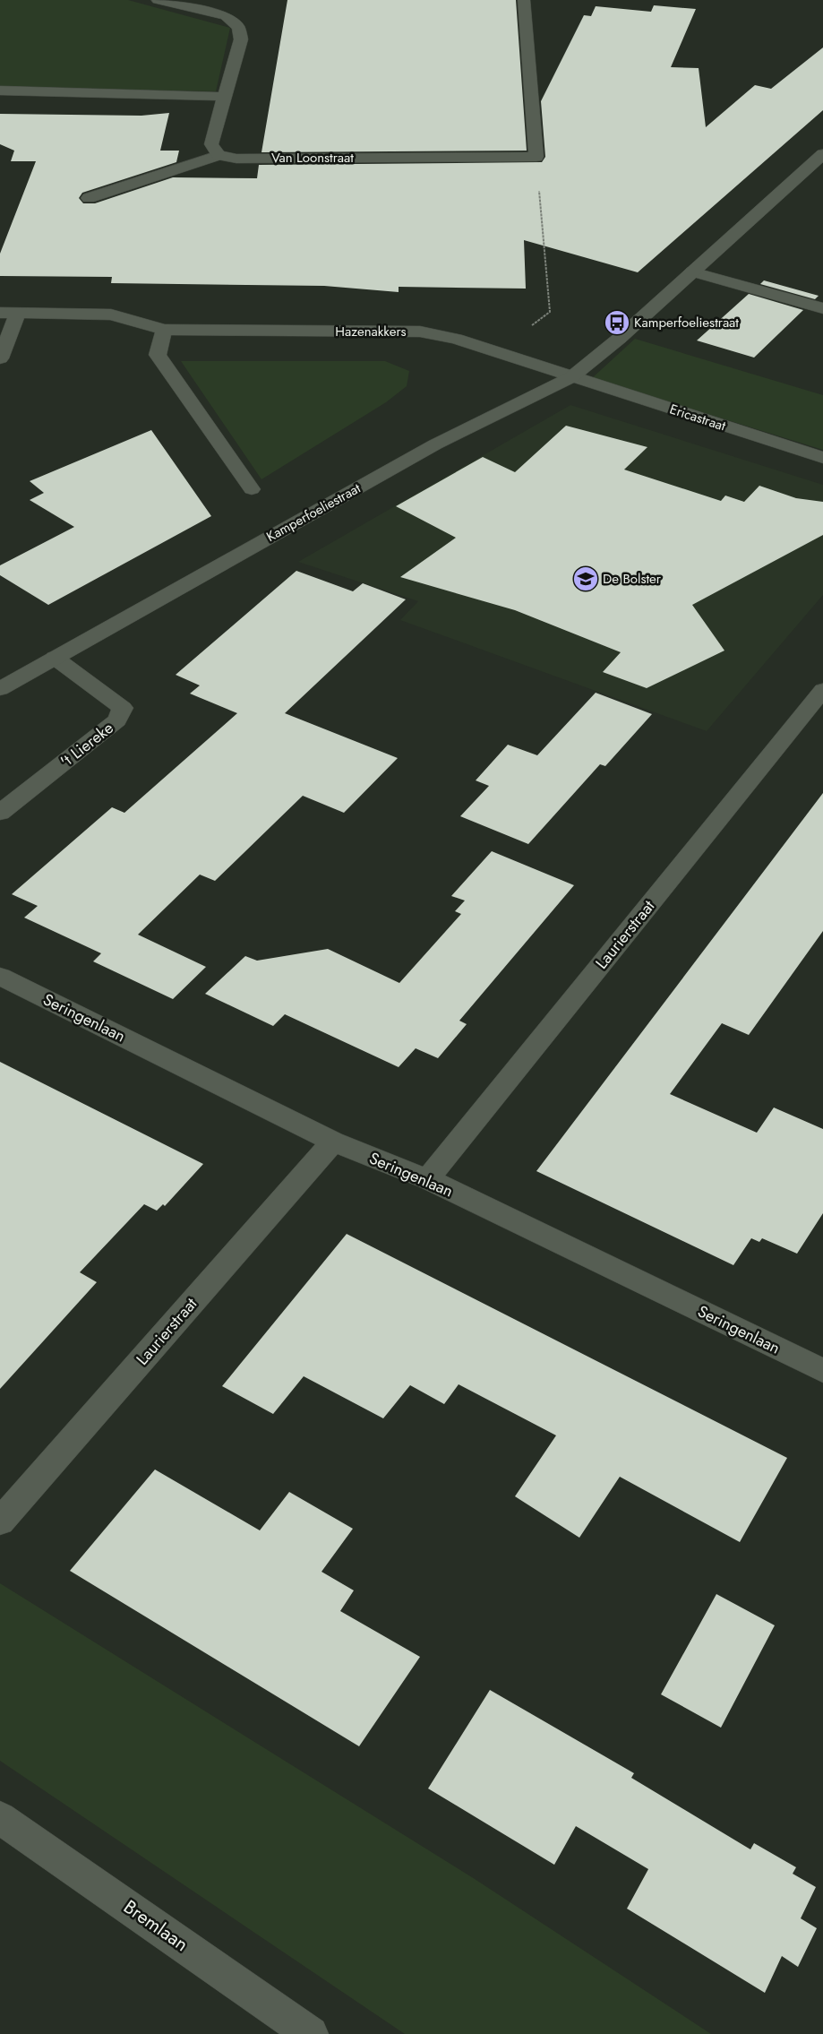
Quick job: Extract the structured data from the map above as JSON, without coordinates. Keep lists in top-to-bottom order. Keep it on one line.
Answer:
{"streets":{"street":["Van Loonstraat","Hazenakkers","Ericastraat","Kamperfoeliestraat","'t Liereke","Laurierstraat","Seringenlaan","Bremlaan"]},"crossings":[["Hazenakkers","Ericastraat"],["Hazenakkers","Kamperfoeliestraat"],["Ericastraat","Kamperfoeliestraat"],["Kamperfoeliestraat","'t Liereke"],["Laurierstraat","Seringenlaan"]],"places":{"bus stop":["Kamperfoeliestraat"],"school or university":["De Bolster"]}}
